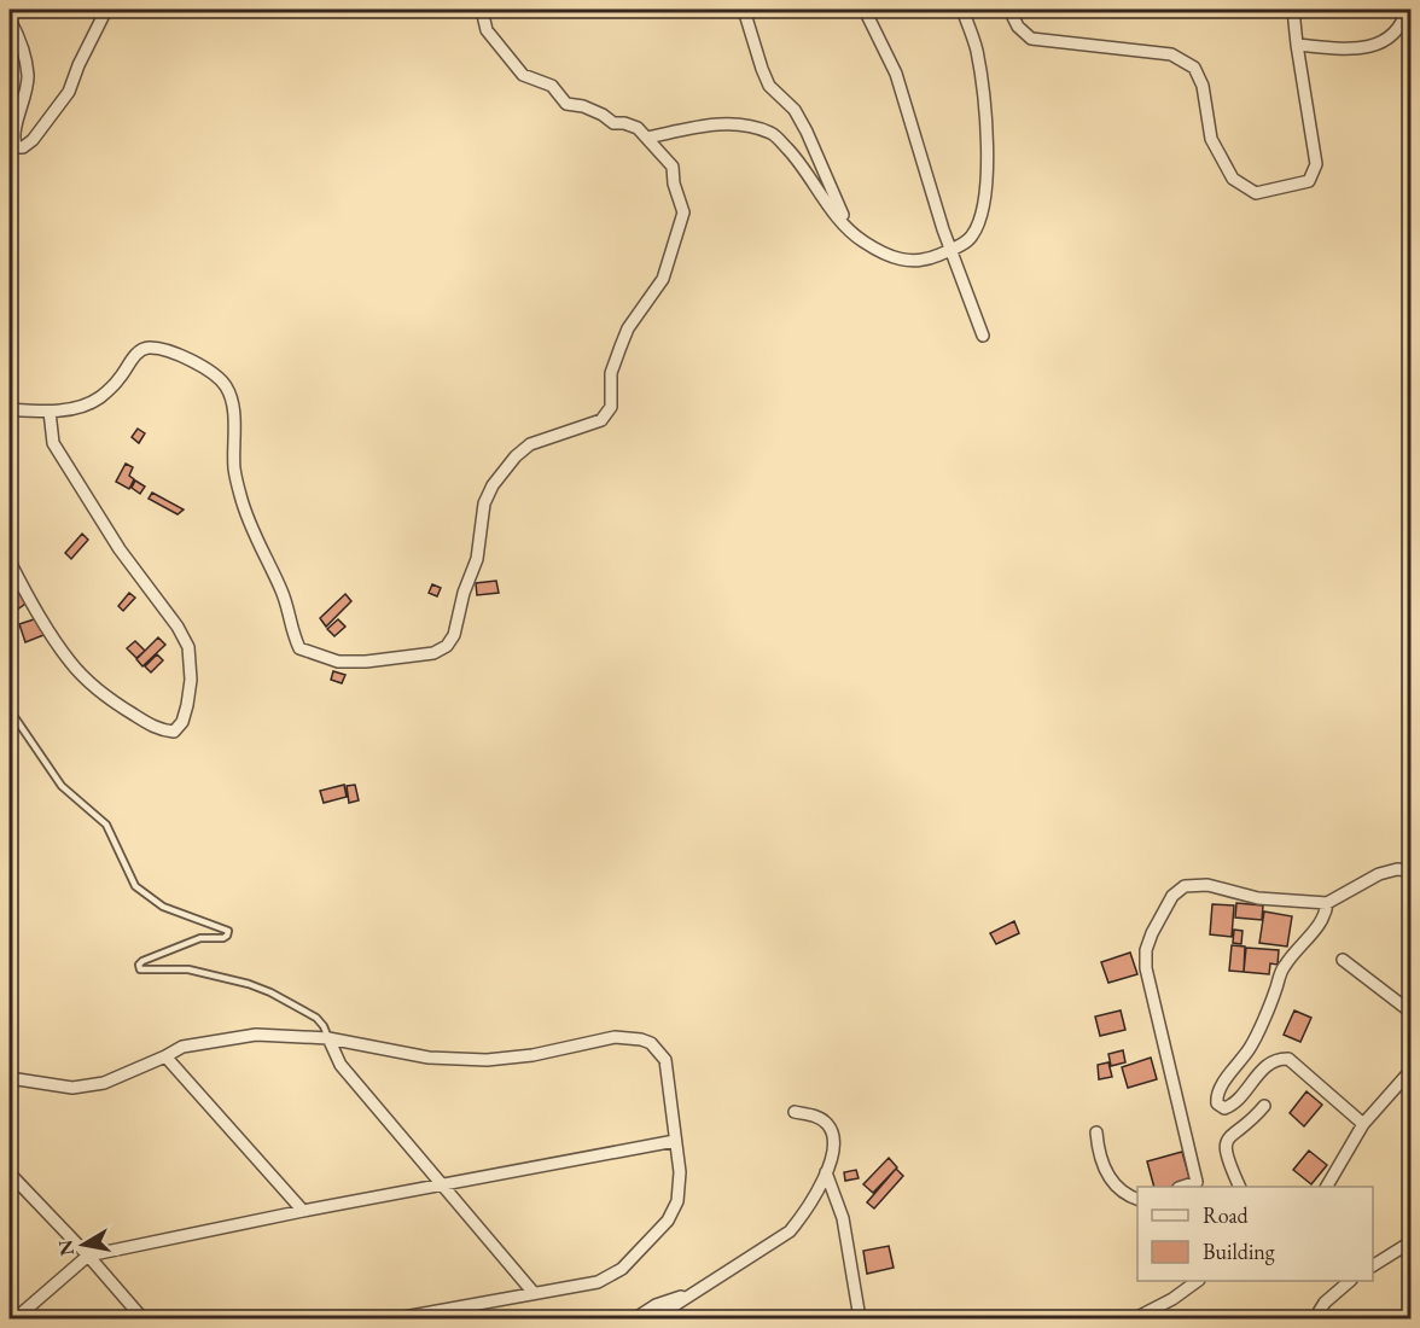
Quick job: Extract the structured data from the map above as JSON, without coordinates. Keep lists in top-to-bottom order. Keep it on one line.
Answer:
{"legend":["Road","Building"],"north":"left"}
